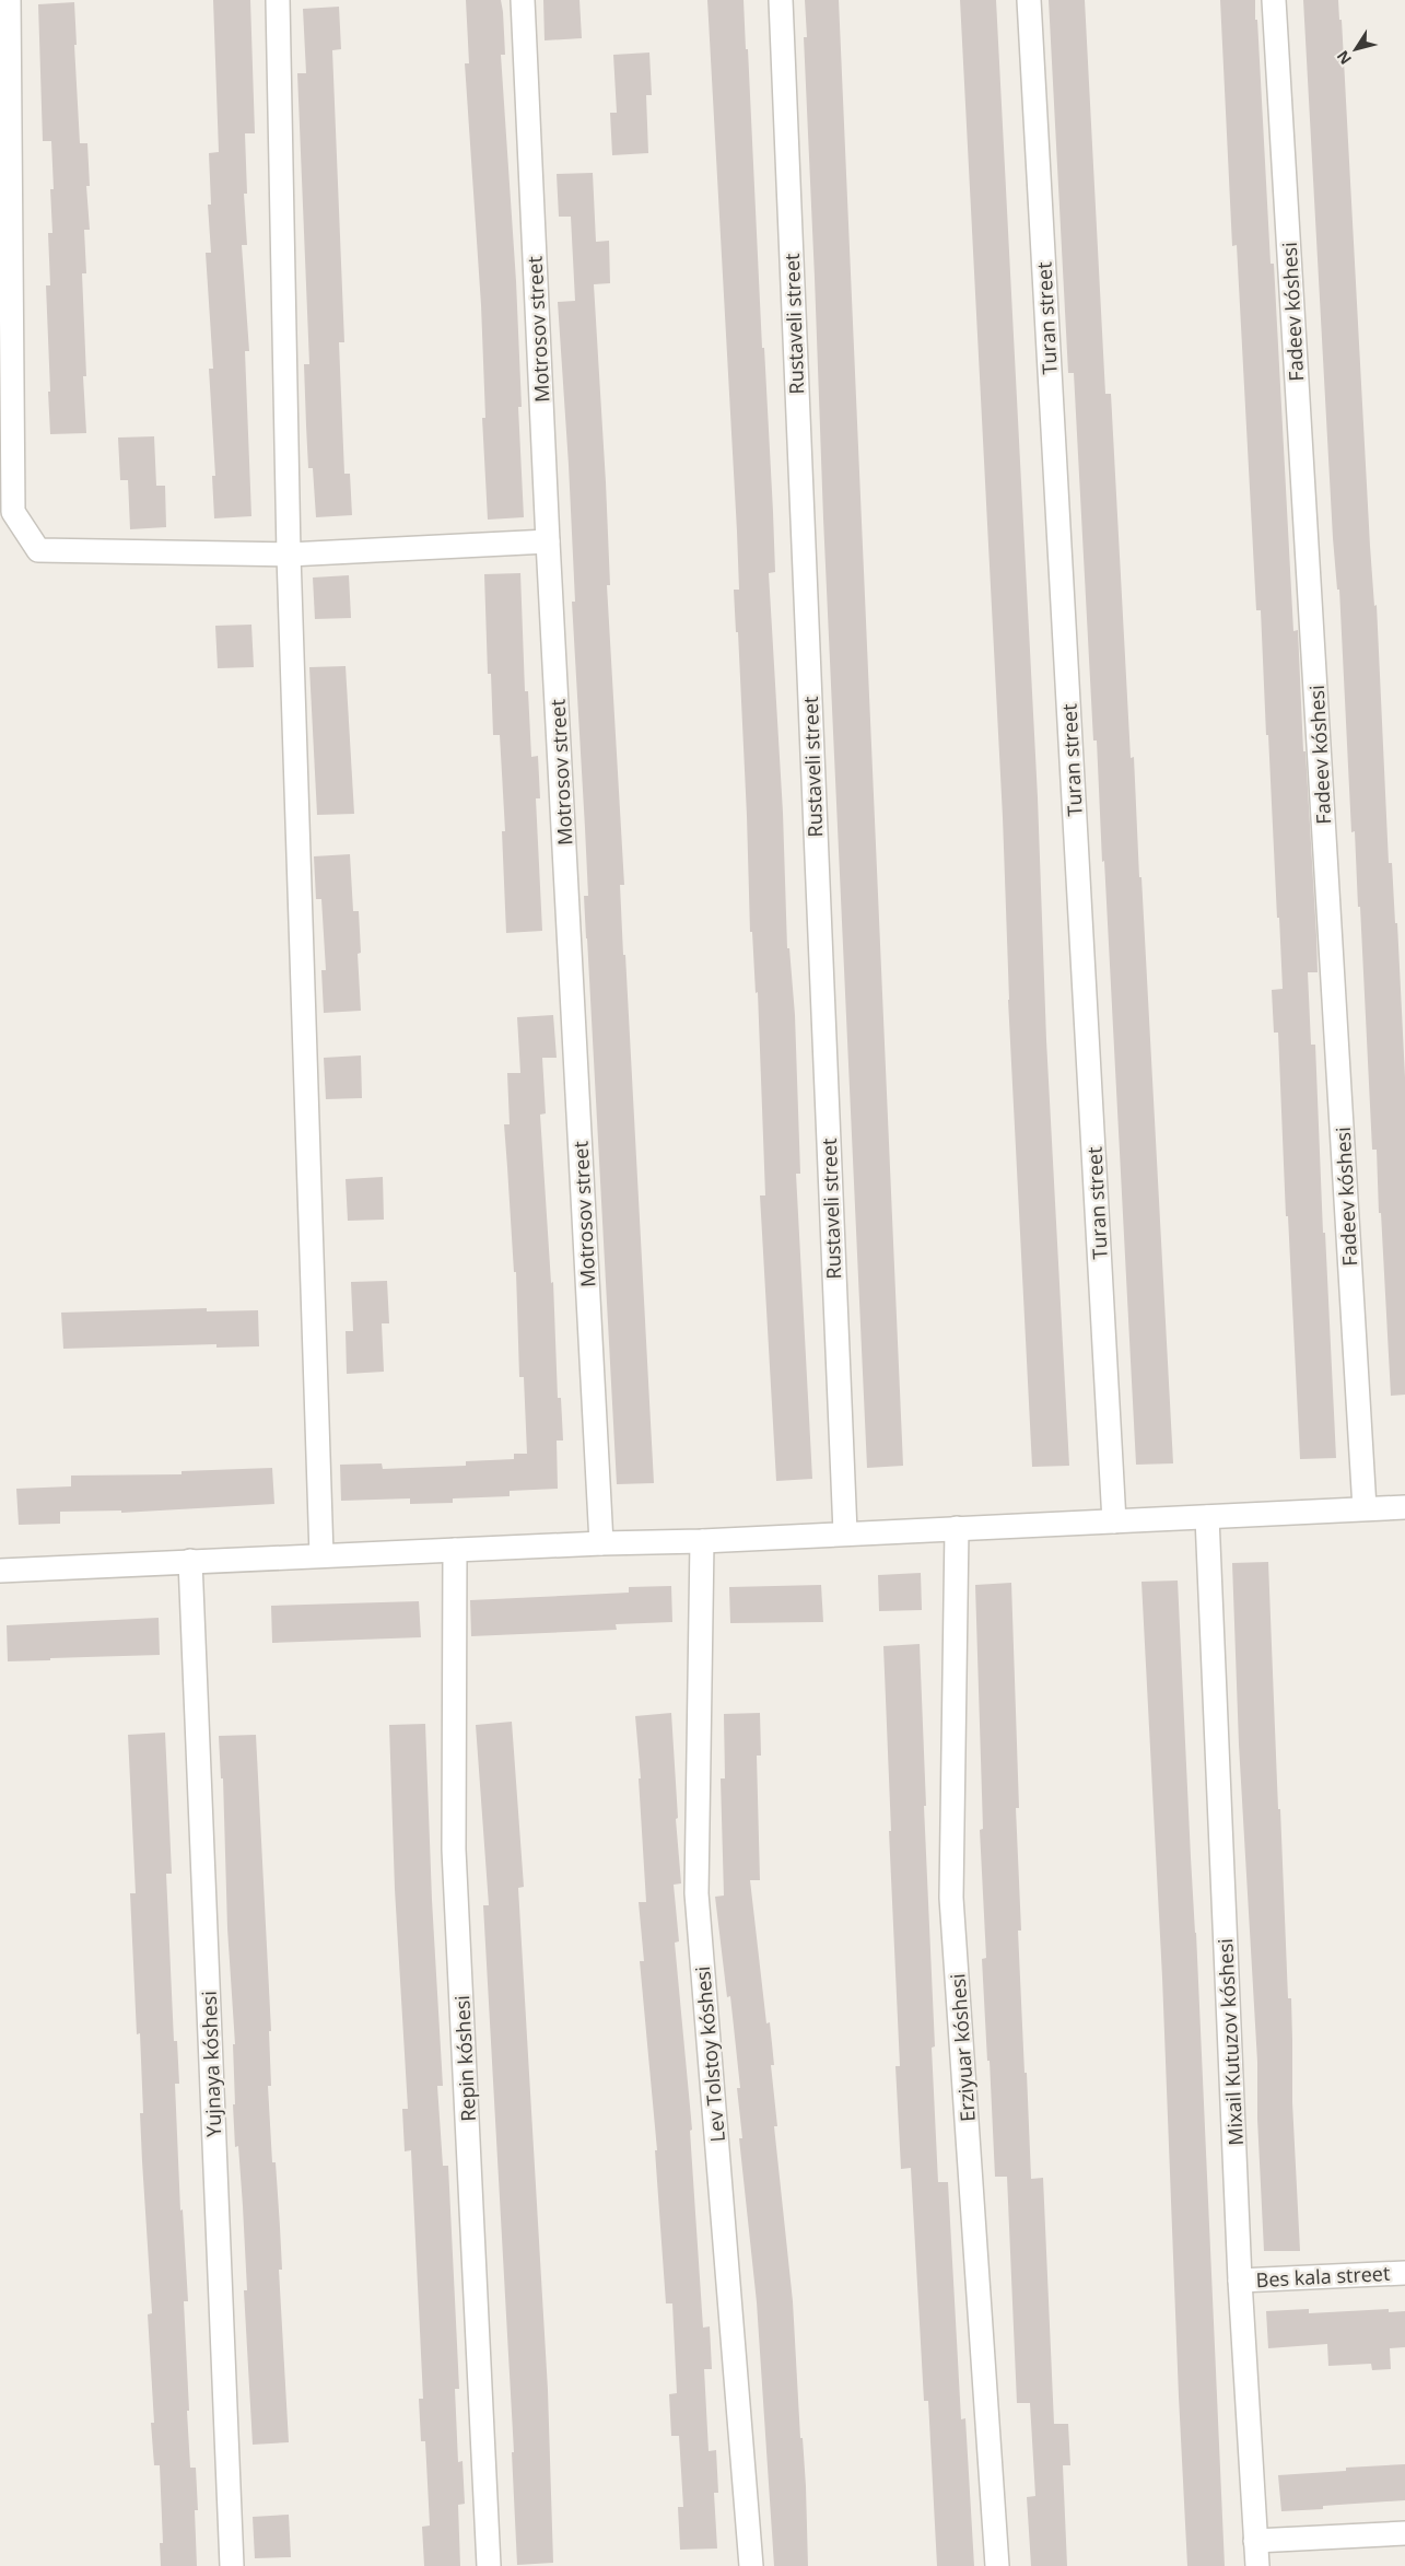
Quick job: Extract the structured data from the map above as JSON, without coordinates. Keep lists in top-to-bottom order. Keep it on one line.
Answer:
{"streets":{"street":["Fadeev kóshesi","Turan street","Rustaveli street","Motrosov street","Mixail Kutuzov kóshesi","Erziyuar kóshesi","Lev Tolstoy kóshesi","Repin kóshesi","Yujnaya kóshesi","Bes kala street"]},"crossings":[["Mixail Kutuzov kóshesi","Bes kala street"]],"north":"bottom left"}
